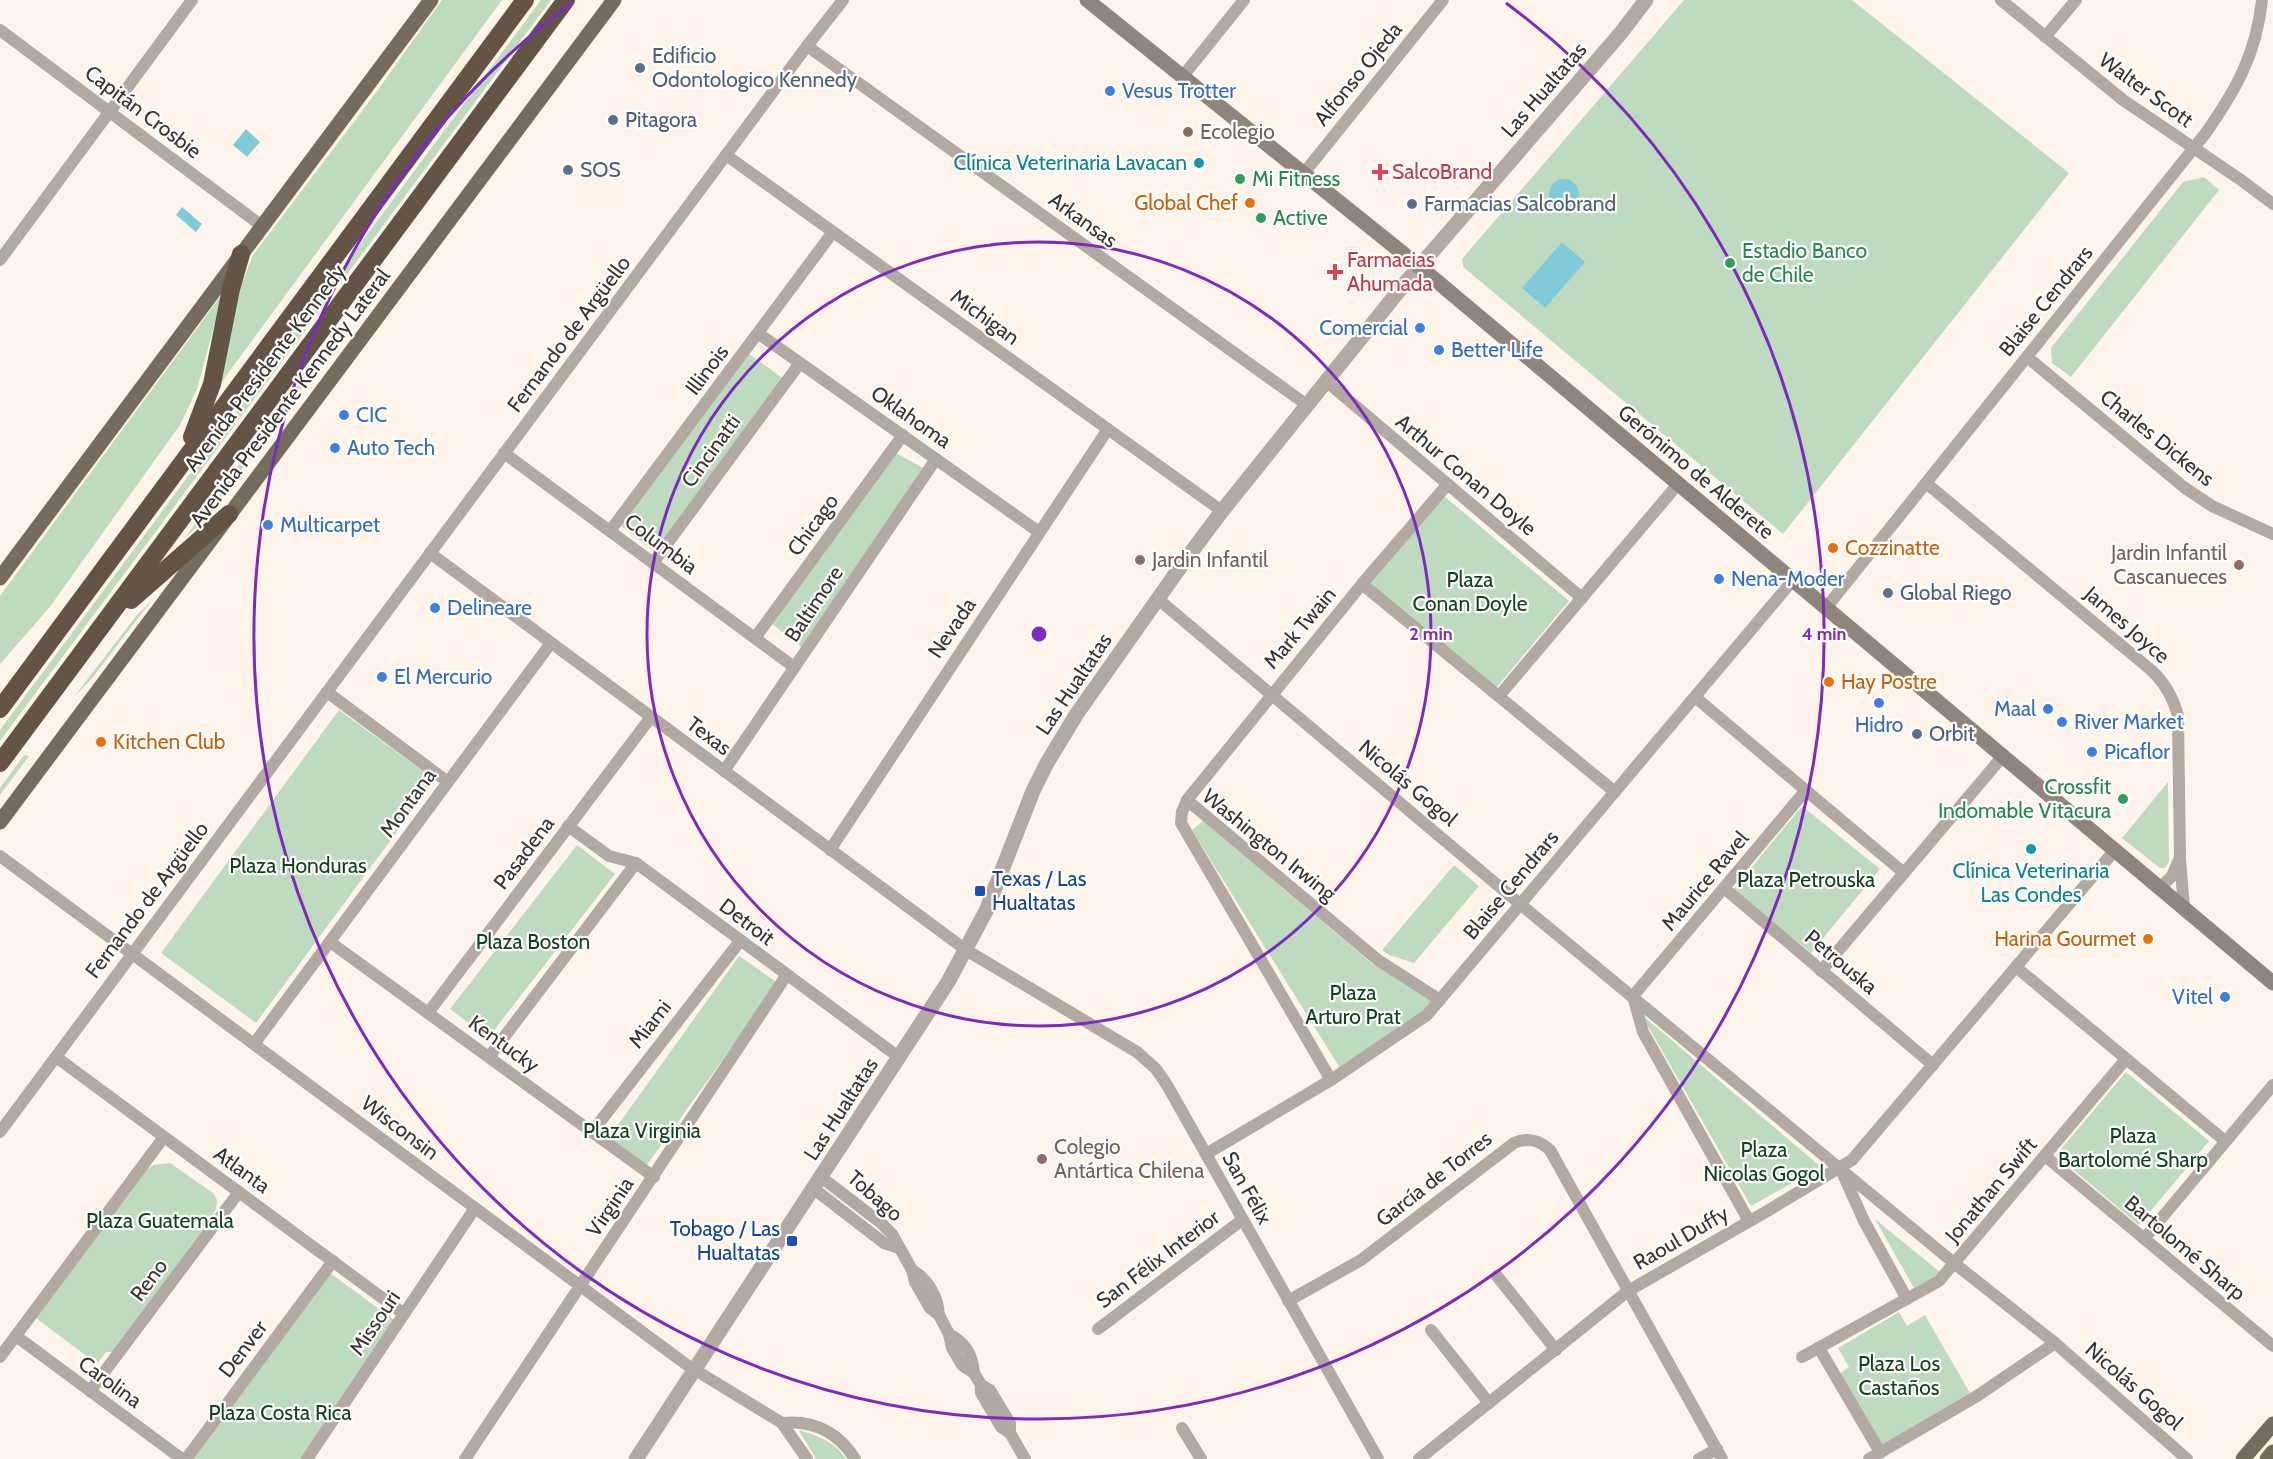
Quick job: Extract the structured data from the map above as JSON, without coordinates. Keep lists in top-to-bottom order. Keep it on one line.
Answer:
{"streets":{"highway":["Avenida Presidente Kennedy"],"main road":["Avenida Presidente Kennedy Lateral","Gerónimo de Alderete"],"street":["Alfonso Ojeda","Las Hualtatas","Walter Scott","Capitán Crosbie","Arkansas","Blaise Cendrars","Michigan","Fernando de Argüello","Illinois","Oklahoma","Charles Dickens","Cincinatti","Arthur Conan Doyle","Chicago","Columbia","Baltimore","James Joyce","Nevada","Mark Twain","Texas","Nicolás Gogol","Montana","Washington Irwing","Pasadena","Maurice Ravel","Detroit","Petrouska","Miami","Kentucky","Wisconsin","Atlanta","García de Torres","San Félix","Jonathan Swift","Tobago","Virginia","Raoul Duffy","Bartolomé Sharp","San Félix Interior","Reno","Missouri","Denver","Carolina"]},"crossings":[["Alfonso Ojeda","Gerónimo de Alderete"],["Las Hualtatas","Arkansas"],["Las Hualtatas","Michigan"],["Las Hualtatas","Gerónimo de Alderete"],["Las Hualtatas","Arthur Conan Doyle"],["Las Hualtatas","Texas"],["Las Hualtatas","Nicolás Gogol"],["Las Hualtatas","Detroit"],["Las Hualtatas","Wisconsin"],["Las Hualtatas","San Félix"],["Las Hualtatas","Tobago"],["Walter Scott","Blaise Cendrars"],["Arkansas","Fernando de Argüello"],["Blaise Cendrars","Charles Dickens"],["Blaise Cendrars","Gerónimo de Alderete"],["Blaise Cendrars","James Joyce"],["Blaise Cendrars","Nicolás Gogol"],["Blaise Cendrars","Washington Irwing"],["Blaise Cendrars","San Félix"],["Michigan","Fernando de Argüello"],["Michigan","Illinois"],["Michigan","Nevada"],["Fernando de Argüello","Columbia"],["Fernando de Argüello","Texas"],["Fernando de Argüello","Wisconsin"],["Fernando de Argüello","Atlanta"],["Illinois","Oklahoma"],["Illinois","Columbia"],["Oklahoma","Cincinatti"],["Oklahoma","Chicago"],["Oklahoma","Baltimore"],["Oklahoma","Nevada"],["Cincinatti","Columbia"],["Gerónimo de Alderete","James Joyce"],["Gerónimo de Alderete","Raoul Duffy"],["Arthur Conan Doyle","Mark Twain"],["Chicago","Columbia"],["Columbia","Baltimore"],["Baltimore","Texas"],["Nevada","Texas"],["Mark Twain","Nicolás Gogol"],["Mark Twain","Washington Irwing"],["Texas","Montana"],["Texas","Pasadena"],["Texas","San Félix"],["Nicolás Gogol","Maurice Ravel"],["Nicolás Gogol","Jonathan Swift"],["Nicolás Gogol","Raoul Duffy"],["Montana","Kentucky"],["Montana","Wisconsin"],["Pasadena","Detroit"],["Pasadena","Kentucky"],["Maurice Ravel","Petrouska"],["Detroit","Miami"],["Detroit","Virginia"],["Petrouska","Raoul Duffy"],["Miami","Kentucky"],["Kentucky","Virginia"],["Wisconsin","Virginia"],["Wisconsin","Missouri"],["Atlanta","Reno"],["Atlanta","Missouri"],["Atlanta","Denver"],["García de Torres","San Félix"],["García de Torres","Raoul Duffy"],["San Félix","San Félix Interior"],["Jonathan Swift","Bartolomé Sharp"],["Reno","Carolina"],["Denver","Carolina"]],"parks":["Plaza Conan Doyle","Plaza Honduras","Plaza Petrouska","Plaza Boston","Plaza Arturo Prat","Plaza Virginia","Plaza Bartolomé Sharp","Plaza Nicolas Gogol","Plaza Guatemala","Plaza Los Castaños","Plaza Costa Rica"],"places":{"other":["Edificio Odontologico Kennedy","Vesus Trotter","Pitagora","Ecolegio","Clínica Veterinaria Lavacan","SOS","Mi Fitness","Global Chef","Farmacias Salcobrand","Active","Estadio Banco de Chile","Comercial","Better Life","CIC","Auto Tech","Multicarpet","Cozzinatte","Jardin Infantil","Jardin Infantil Cascanueces","Nena-Moder","Global Riego","Delineare","El Mercurio","Hay Postre","Hidro","Maal","River Market","Orbit","Kitchen Club","Picaflor","Crossfit Indomable Vitacura","Clínica Veterinaria Las Condes","Harina Gourmet","Vitel","Colegio Antártica Chilena"],"health":["SalcoBrand","Farmacias Ahumada"],"transit":["Texas / Las Hualtatas","Tobago / Las Hualtatas"]},"rings":["2 min","4 min"]}
